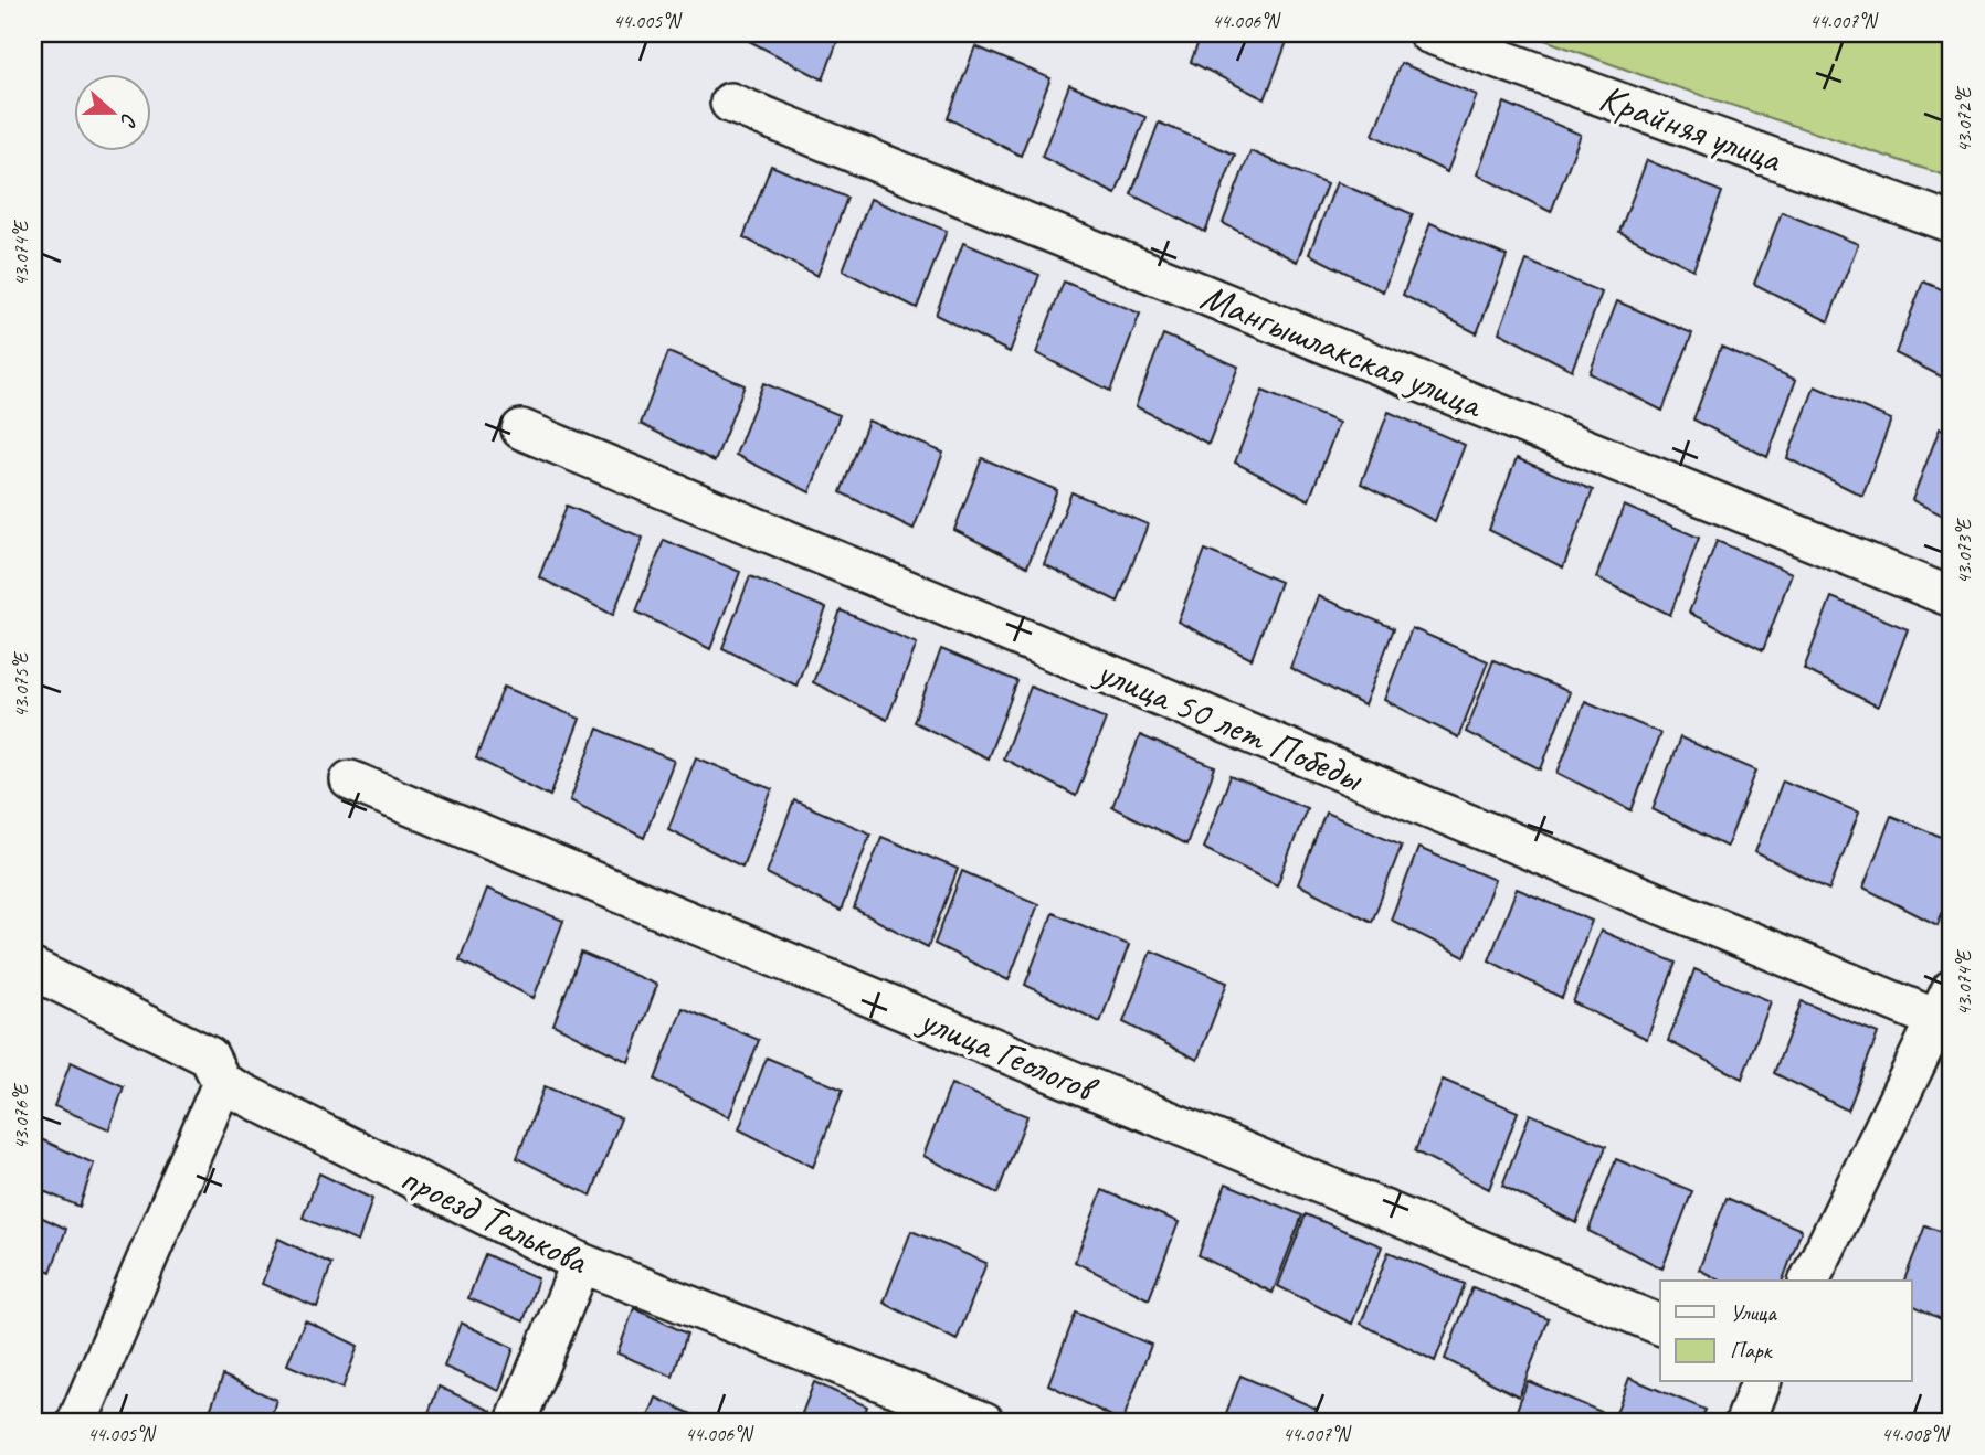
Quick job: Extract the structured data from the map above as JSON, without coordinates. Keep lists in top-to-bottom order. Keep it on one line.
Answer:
{"streets":{"street":["Крайняя улица","Мангышлакская улица","улица 50 лет Победы","улица Геологов","проезд Талькова"]},"legend":["Улица","Парк"],"north":"right","coordinates":["44.005°N","44.006°N","44.007°N","43.072°E","43.074°E","43.073°E","43.075°E","43.076°E","44.008°N"]}
